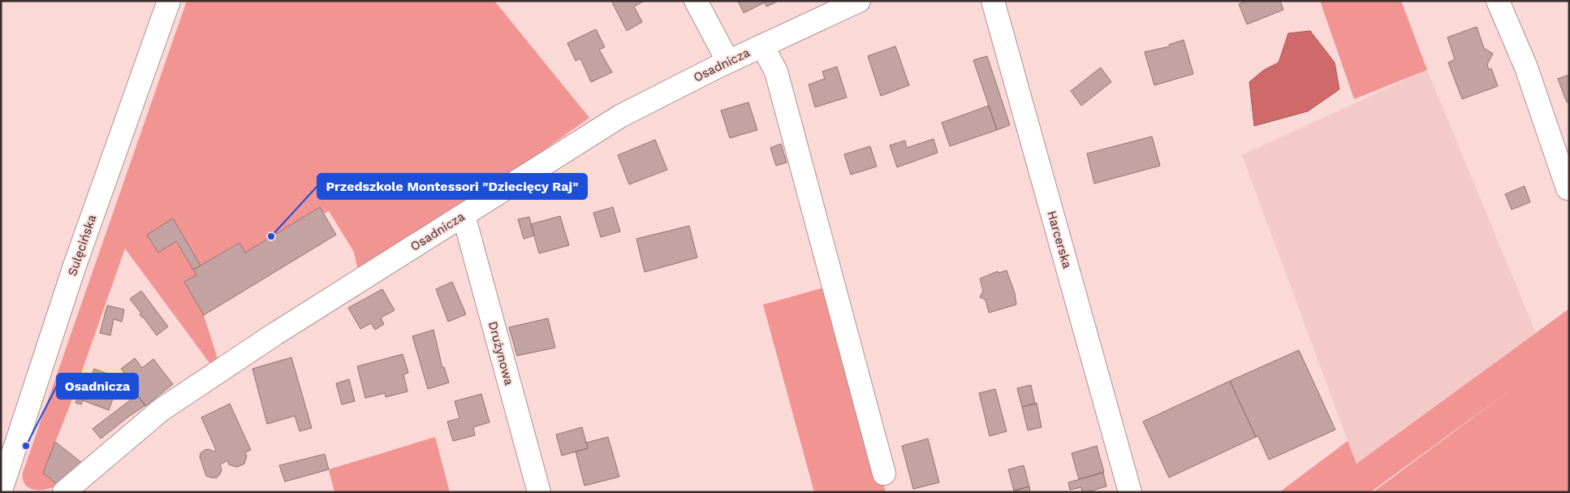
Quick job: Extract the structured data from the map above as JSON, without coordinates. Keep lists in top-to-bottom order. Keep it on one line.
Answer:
{"streets":{"street":["Osadnicza","Harcerska","Sulęcińska","Drużynowa"]},"crossings":[["Osadnicza","Drużynowa"]],"places":["Przedszkole Montessori \"Dziecięcy Raj\"","Osadnicza"]}
